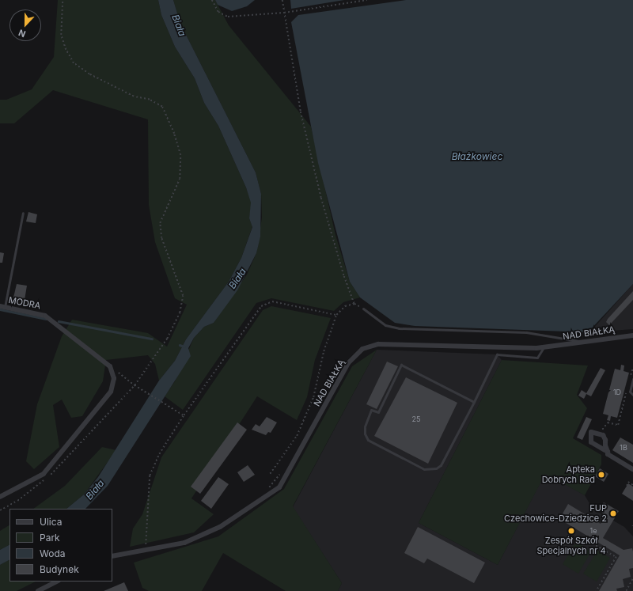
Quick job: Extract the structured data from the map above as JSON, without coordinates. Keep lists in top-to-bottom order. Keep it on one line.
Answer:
{"streets":{"street":["MODRA","NAD BIAŁKĄ"]},"water":["Biała","Błażkowiec"],"places":["Apteka Dobrych Rad","FUP Czechowice-Dziedzice 2","Zespół Szkół Specjalnych nr 4"],"house_numbers":["1D","25","1B","1e"],"legend":["Ulica","Park","Woda","Budynek"],"north":"bottom"}
